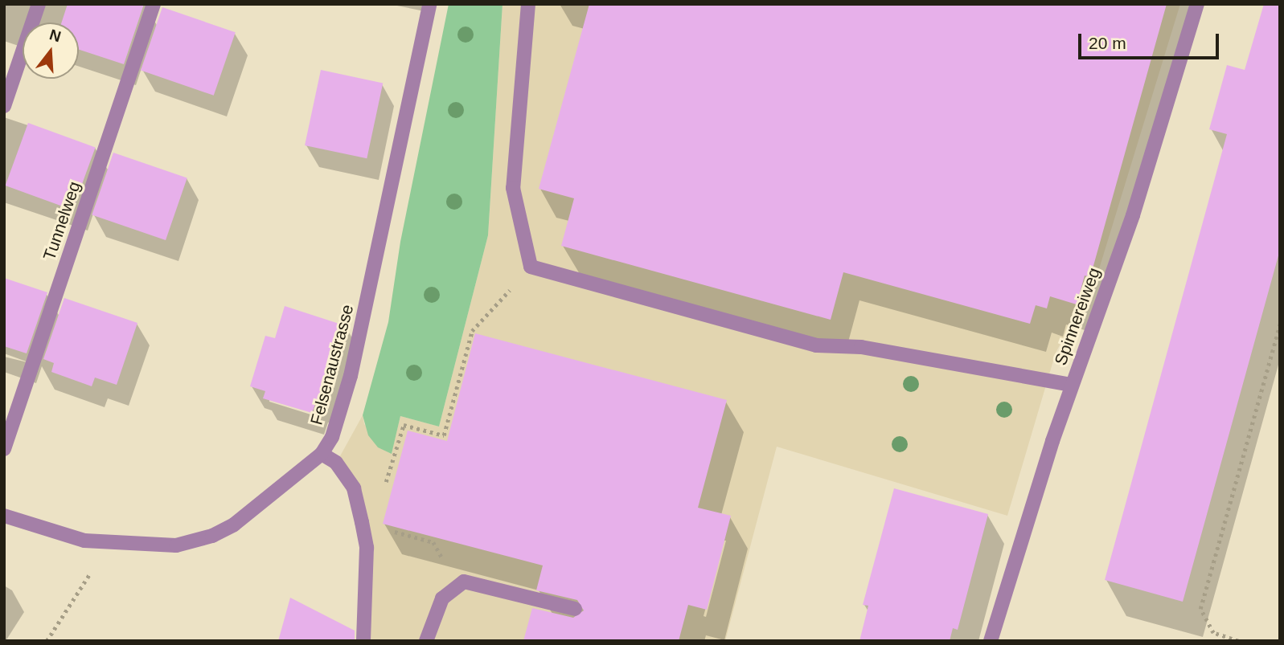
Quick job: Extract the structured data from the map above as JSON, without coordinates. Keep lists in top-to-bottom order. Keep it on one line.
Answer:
{"streets":{"street":["Tunnelweg","Spinnereiweg","Felsenaustrasse"]},"scale_bar":"20 m","north":"top"}
